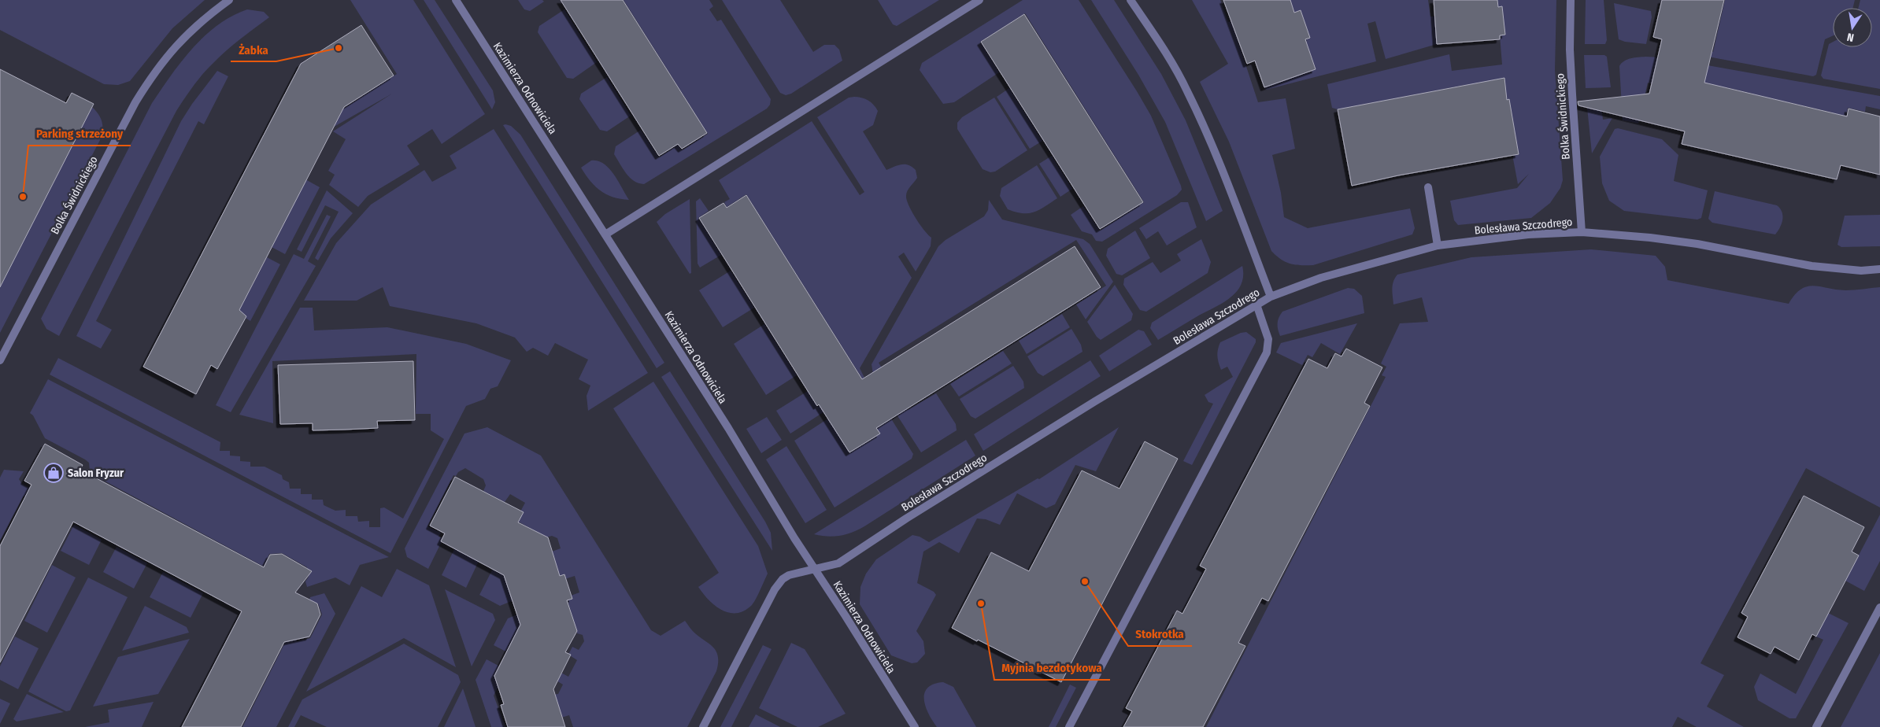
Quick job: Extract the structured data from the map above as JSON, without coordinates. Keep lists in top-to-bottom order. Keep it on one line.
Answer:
{"streets":{"street":["Kazimierza Odnowiciela","Bolka Świdnickiego","Bolesława Szczodrego"]},"crossings":[["Kazimierza Odnowiciela","Bolesława Szczodrego"],["Bolka Świdnickiego","Bolesława Szczodrego"]],"places":{"other":["Żabka","Parking strzeżony","Stokrotka","Myjnia bezdotykowa"],"shop":["Salon Fryzur"]},"north":"bottom"}
